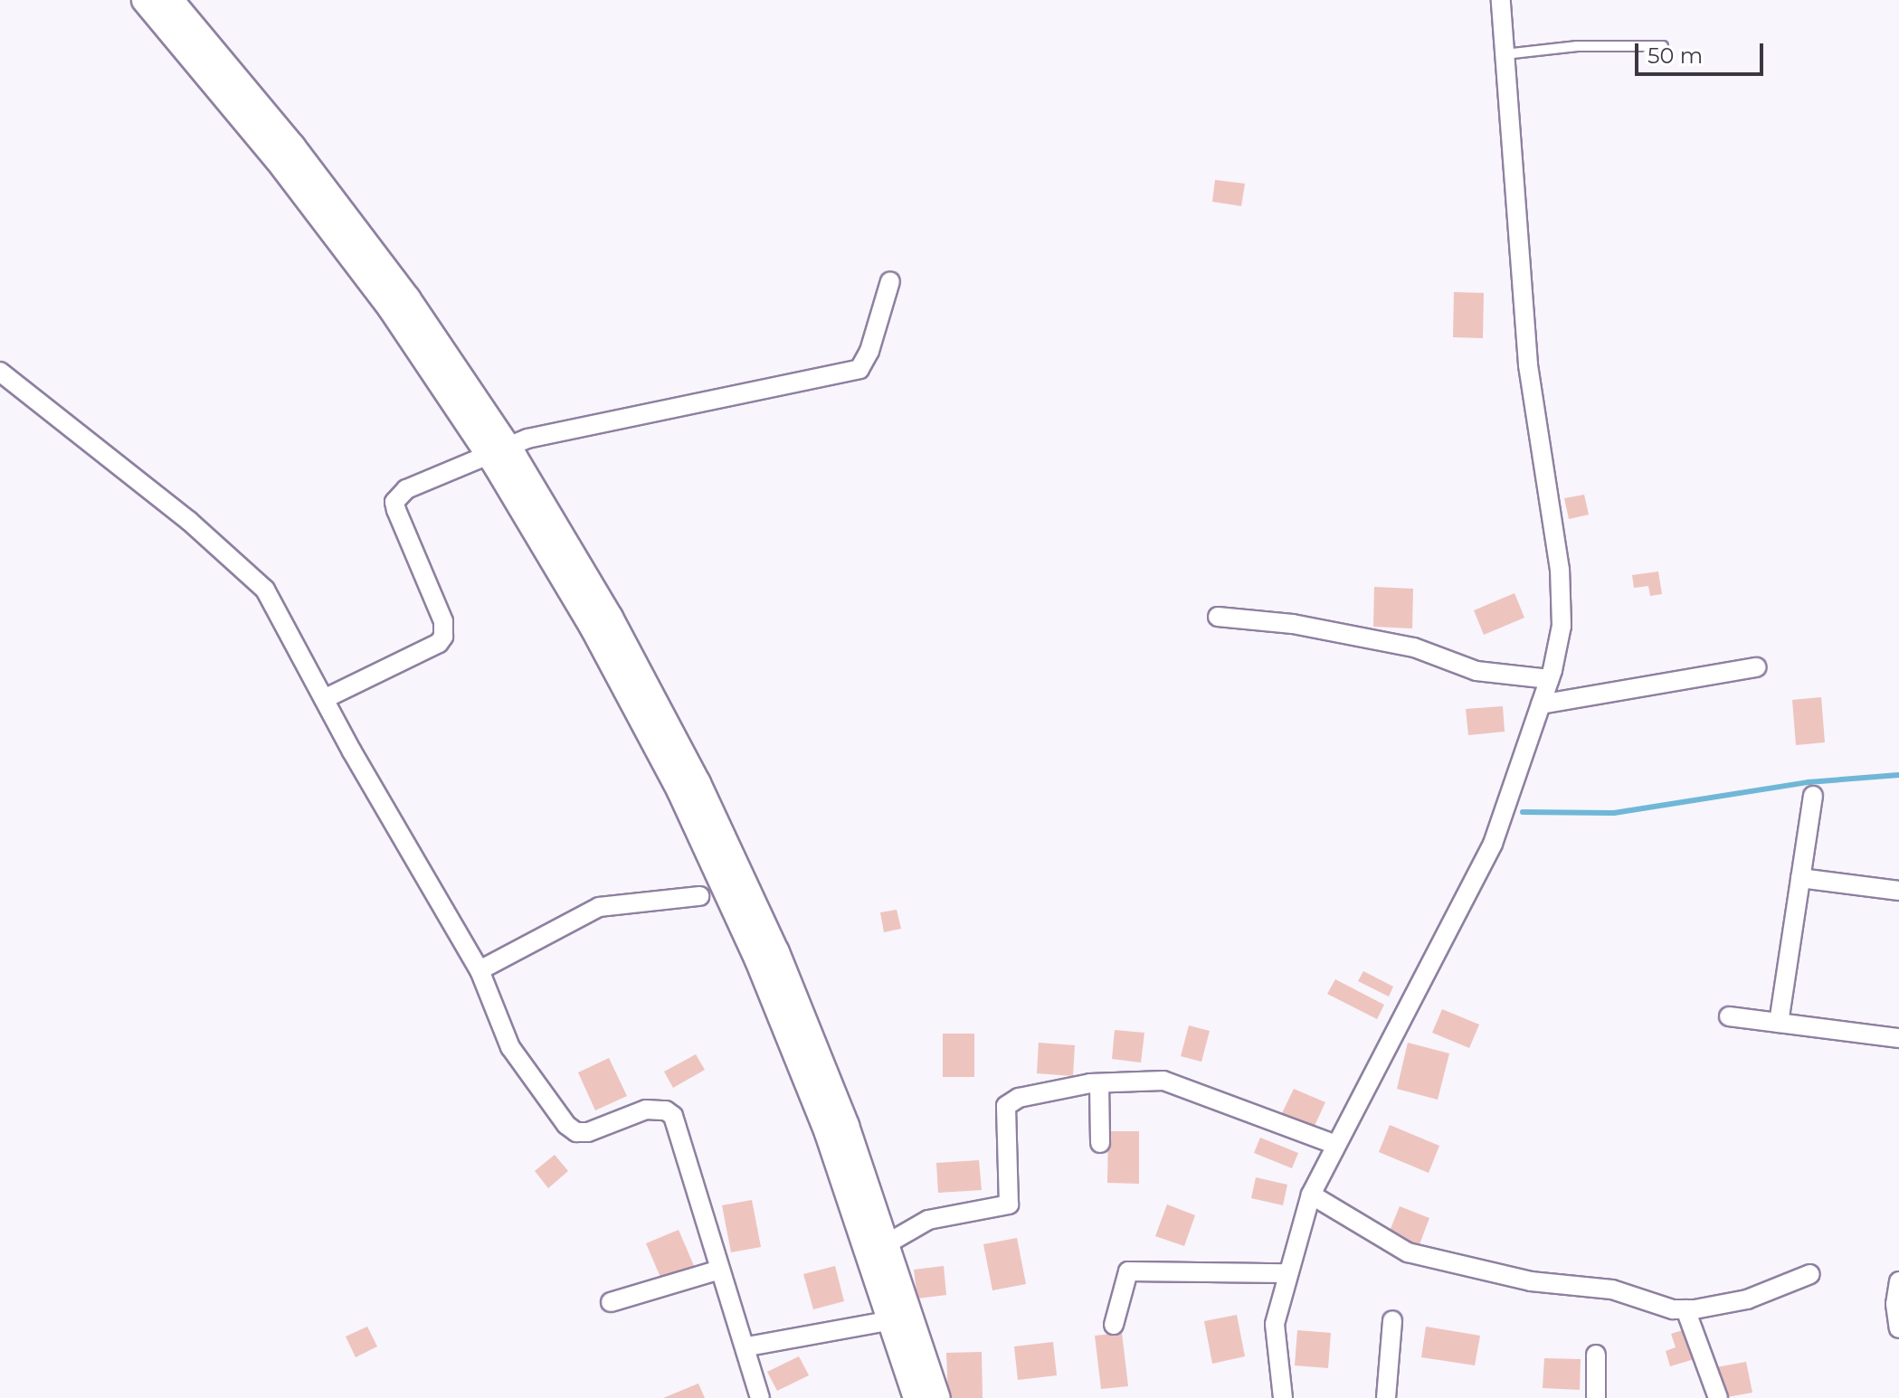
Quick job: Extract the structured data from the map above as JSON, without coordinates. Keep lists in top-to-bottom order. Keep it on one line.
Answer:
{"scale_bar":"50 m"}
